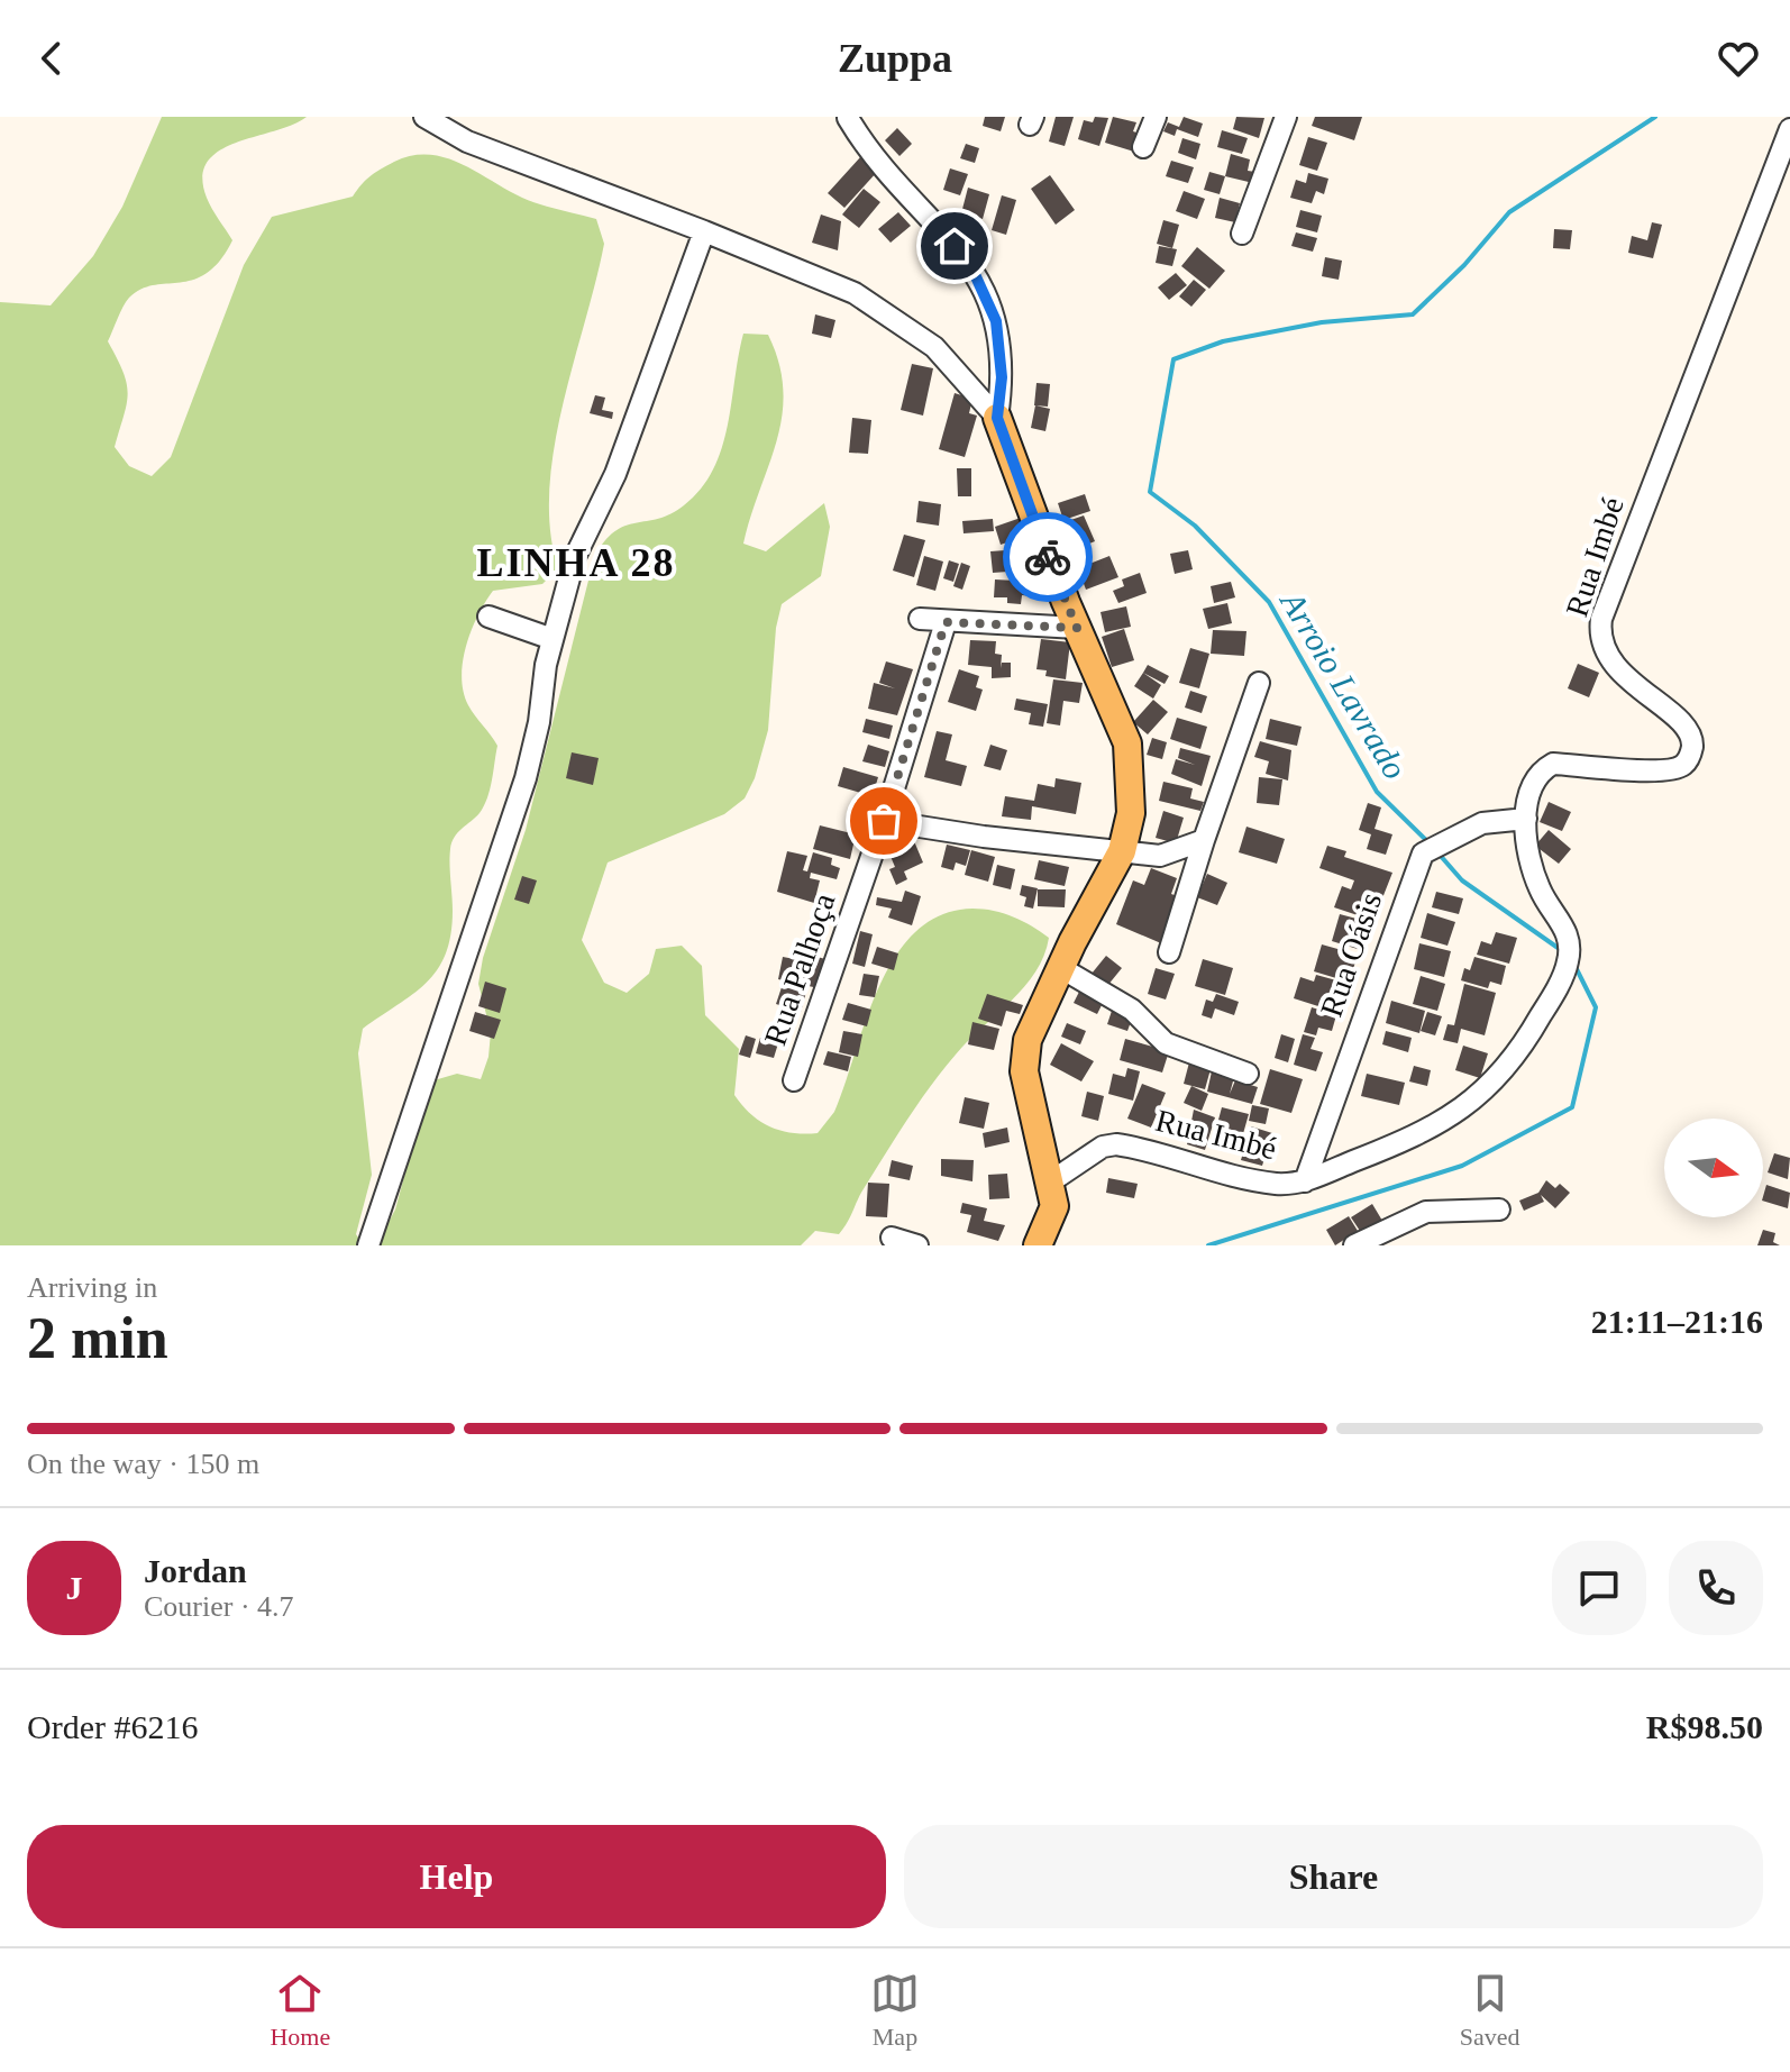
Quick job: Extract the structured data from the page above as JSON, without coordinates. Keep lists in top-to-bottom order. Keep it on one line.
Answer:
{"streets":{"street":["Rua Imbé","Rua Oásis","Rua Palhoça"]},"crossings":[["Rua Imbé","Rua Oásis"]],"districts":["LINHA 28"],"water":["Arroio Lavrado"],"north":"right","page":{"header":"Zuppa","heading":["2 min","Arriving in","21:11–21:16"],"panel":["Jordan","Courier · 4.7","Order #6216","R$98.50"],"bar":"On the way · 150 m","round":"J","buttons":["Help","Share"],"tabs":["Home","Map","Saved"]}}
